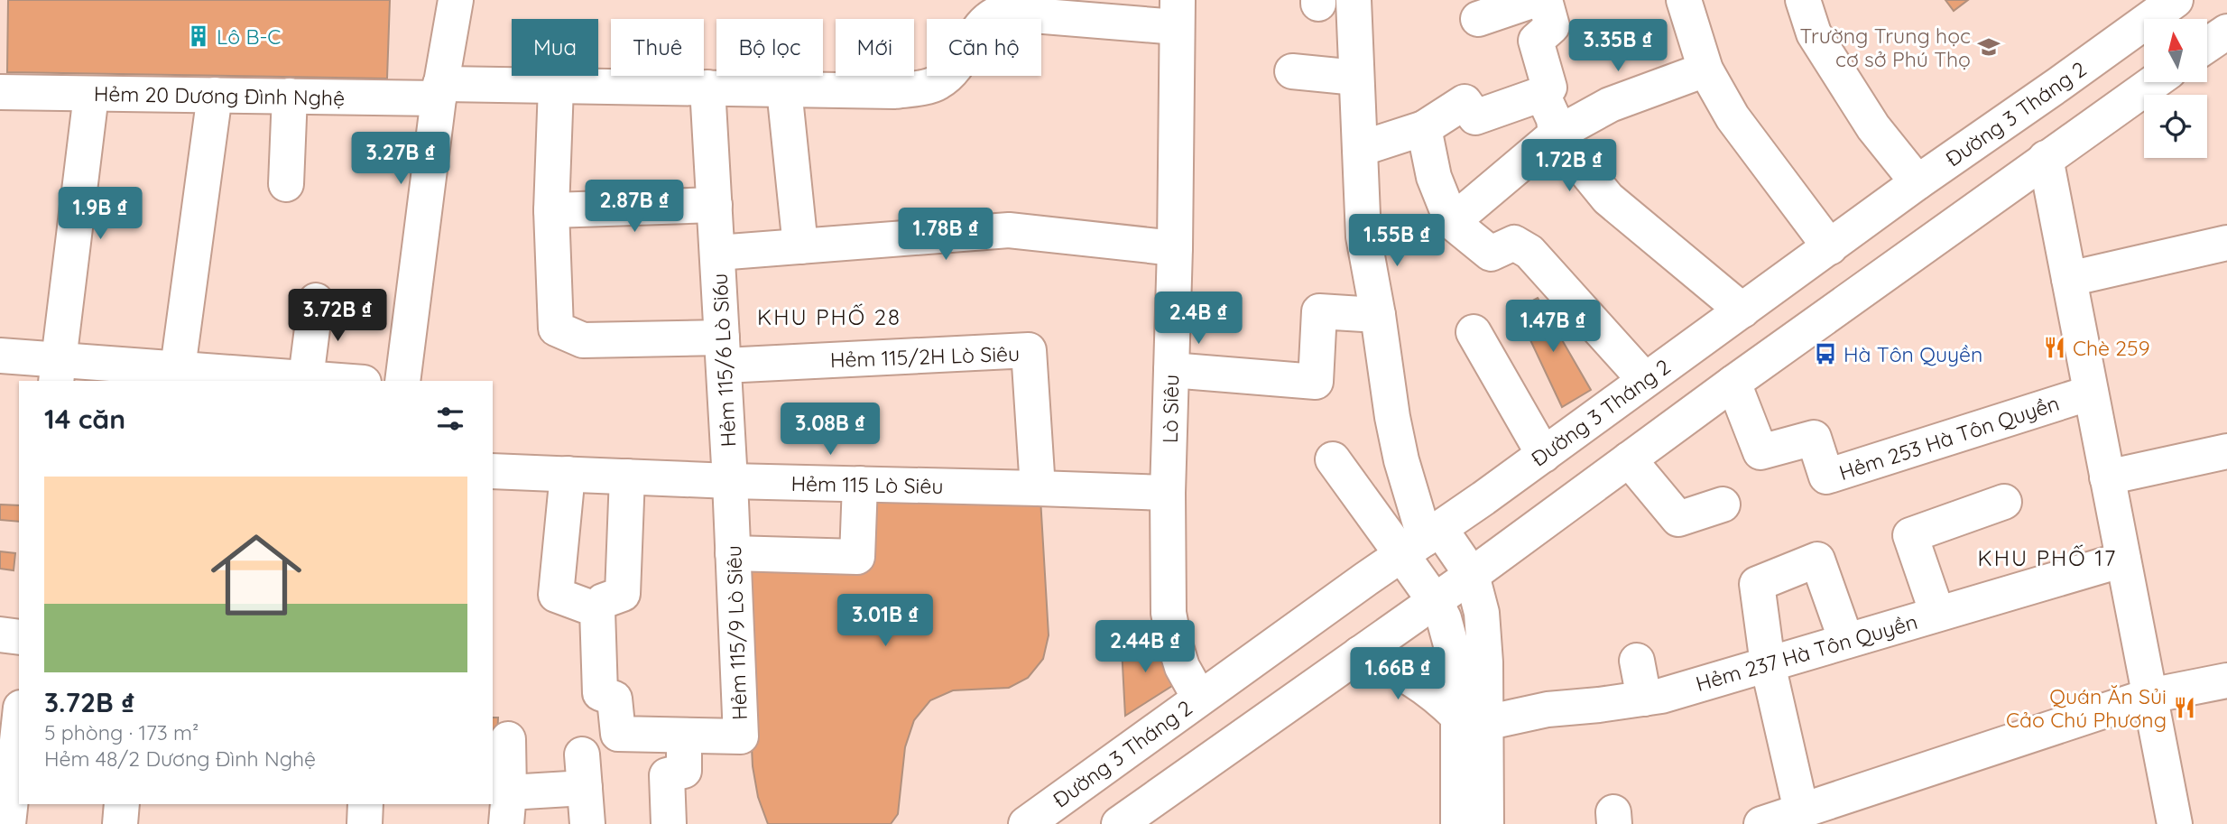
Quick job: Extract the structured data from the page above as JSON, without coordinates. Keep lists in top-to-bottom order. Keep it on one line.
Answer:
{"streets":{"street":["Hẻm 20 Dương Đình Nghệ","Đường 3 Tháng 2","Hẻm 115/2H Lò Siêu","Hẻm 115/6 Lò Si6u","Lò Siêu","Hẻm 253 Hà Tôn Quyền","Hẻm 115 Lò Siêu","Hẻm 115/9 Lò Siêu","Hẻm 237 Hà Tôn Quyền"]},"crossings":[["Hẻm 20 Dương Đình Nghệ","Hẻm 115/6 Lò Si6u"],["Hẻm 20 Dương Đình Nghệ","Lò Siêu"],["Đường 3 Tháng 2","Lò Siêu"],["Hẻm 115/2H Lò Siêu","Hẻm 115/6 Lò Si6u"],["Hẻm 115/2H Lò Siêu","Hẻm 115 Lò Siêu"],["Hẻm 115/6 Lò Si6u","Hẻm 115 Lò Siêu"],["Hẻm 115/6 Lò Si6u","Hẻm 115/9 Lò Siêu"],["Lò Siêu","Hẻm 115 Lò Siêu"],["Hẻm 115 Lò Siêu","Hẻm 115/9 Lò Siêu"]],"districts":["KHU PHỐ 28","KHU PHỐ 17"],"places":{"building":["Lô B-C"],"school or university":["Trường Trung học cơ sở Phú Thọ"],"restaurant":["Chè 259","Quán Ăn Sủi Cảo Chú Phương"],"bus stop":["Hà Tôn Quyền"]},"north":"top","page":{"price":["3.35B ₫","3.27B ₫","1.72B ₫","2.87B ₫","1.9B ₫","1.78B ₫","1.55B ₫","3.72B ₫","2.4B ₫","1.47B ₫","3.08B ₫","3.01B ₫","2.44B ₫","1.66B ₫"],"chip":["Mua","Thuê","Bộ lọc","Mới","Căn hộ"],"heading":"14 căn","list":[{"name":"3.72B ₫","note":"5 phòng · 173 m² · Hẻm 48/2 Dương Đình Nghệ"}]}}
